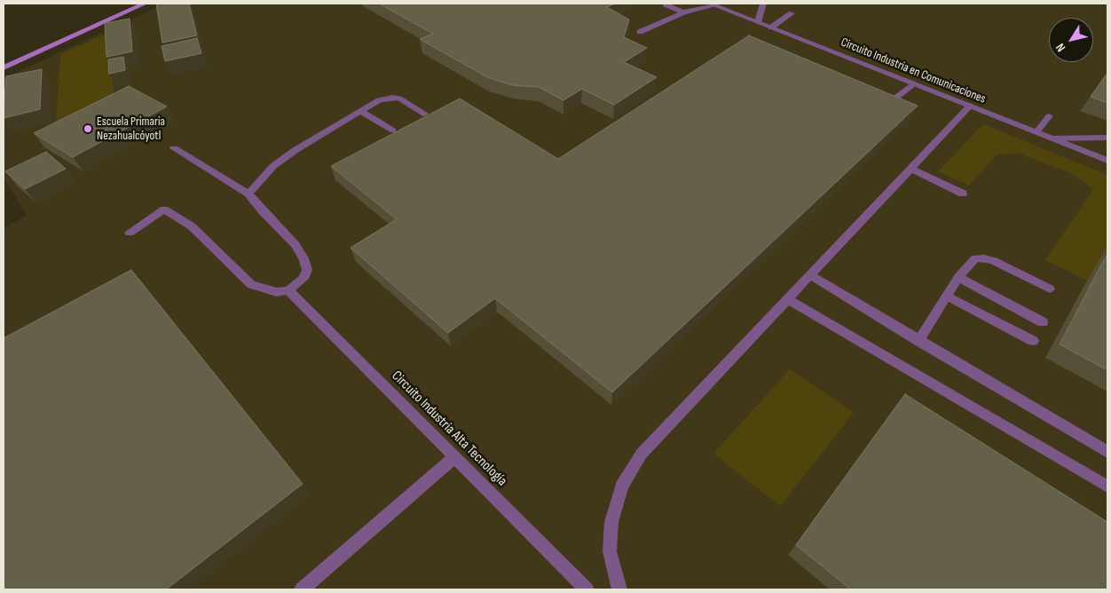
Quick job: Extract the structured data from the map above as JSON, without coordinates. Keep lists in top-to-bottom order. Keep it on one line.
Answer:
{"streets":{"street":["Circuito Industria en Comunicaciones","Circuito Industria Alta Tecnología"]},"places":["Escuela Primaria Nezahualcóyotl"],"north":"bottom left"}
